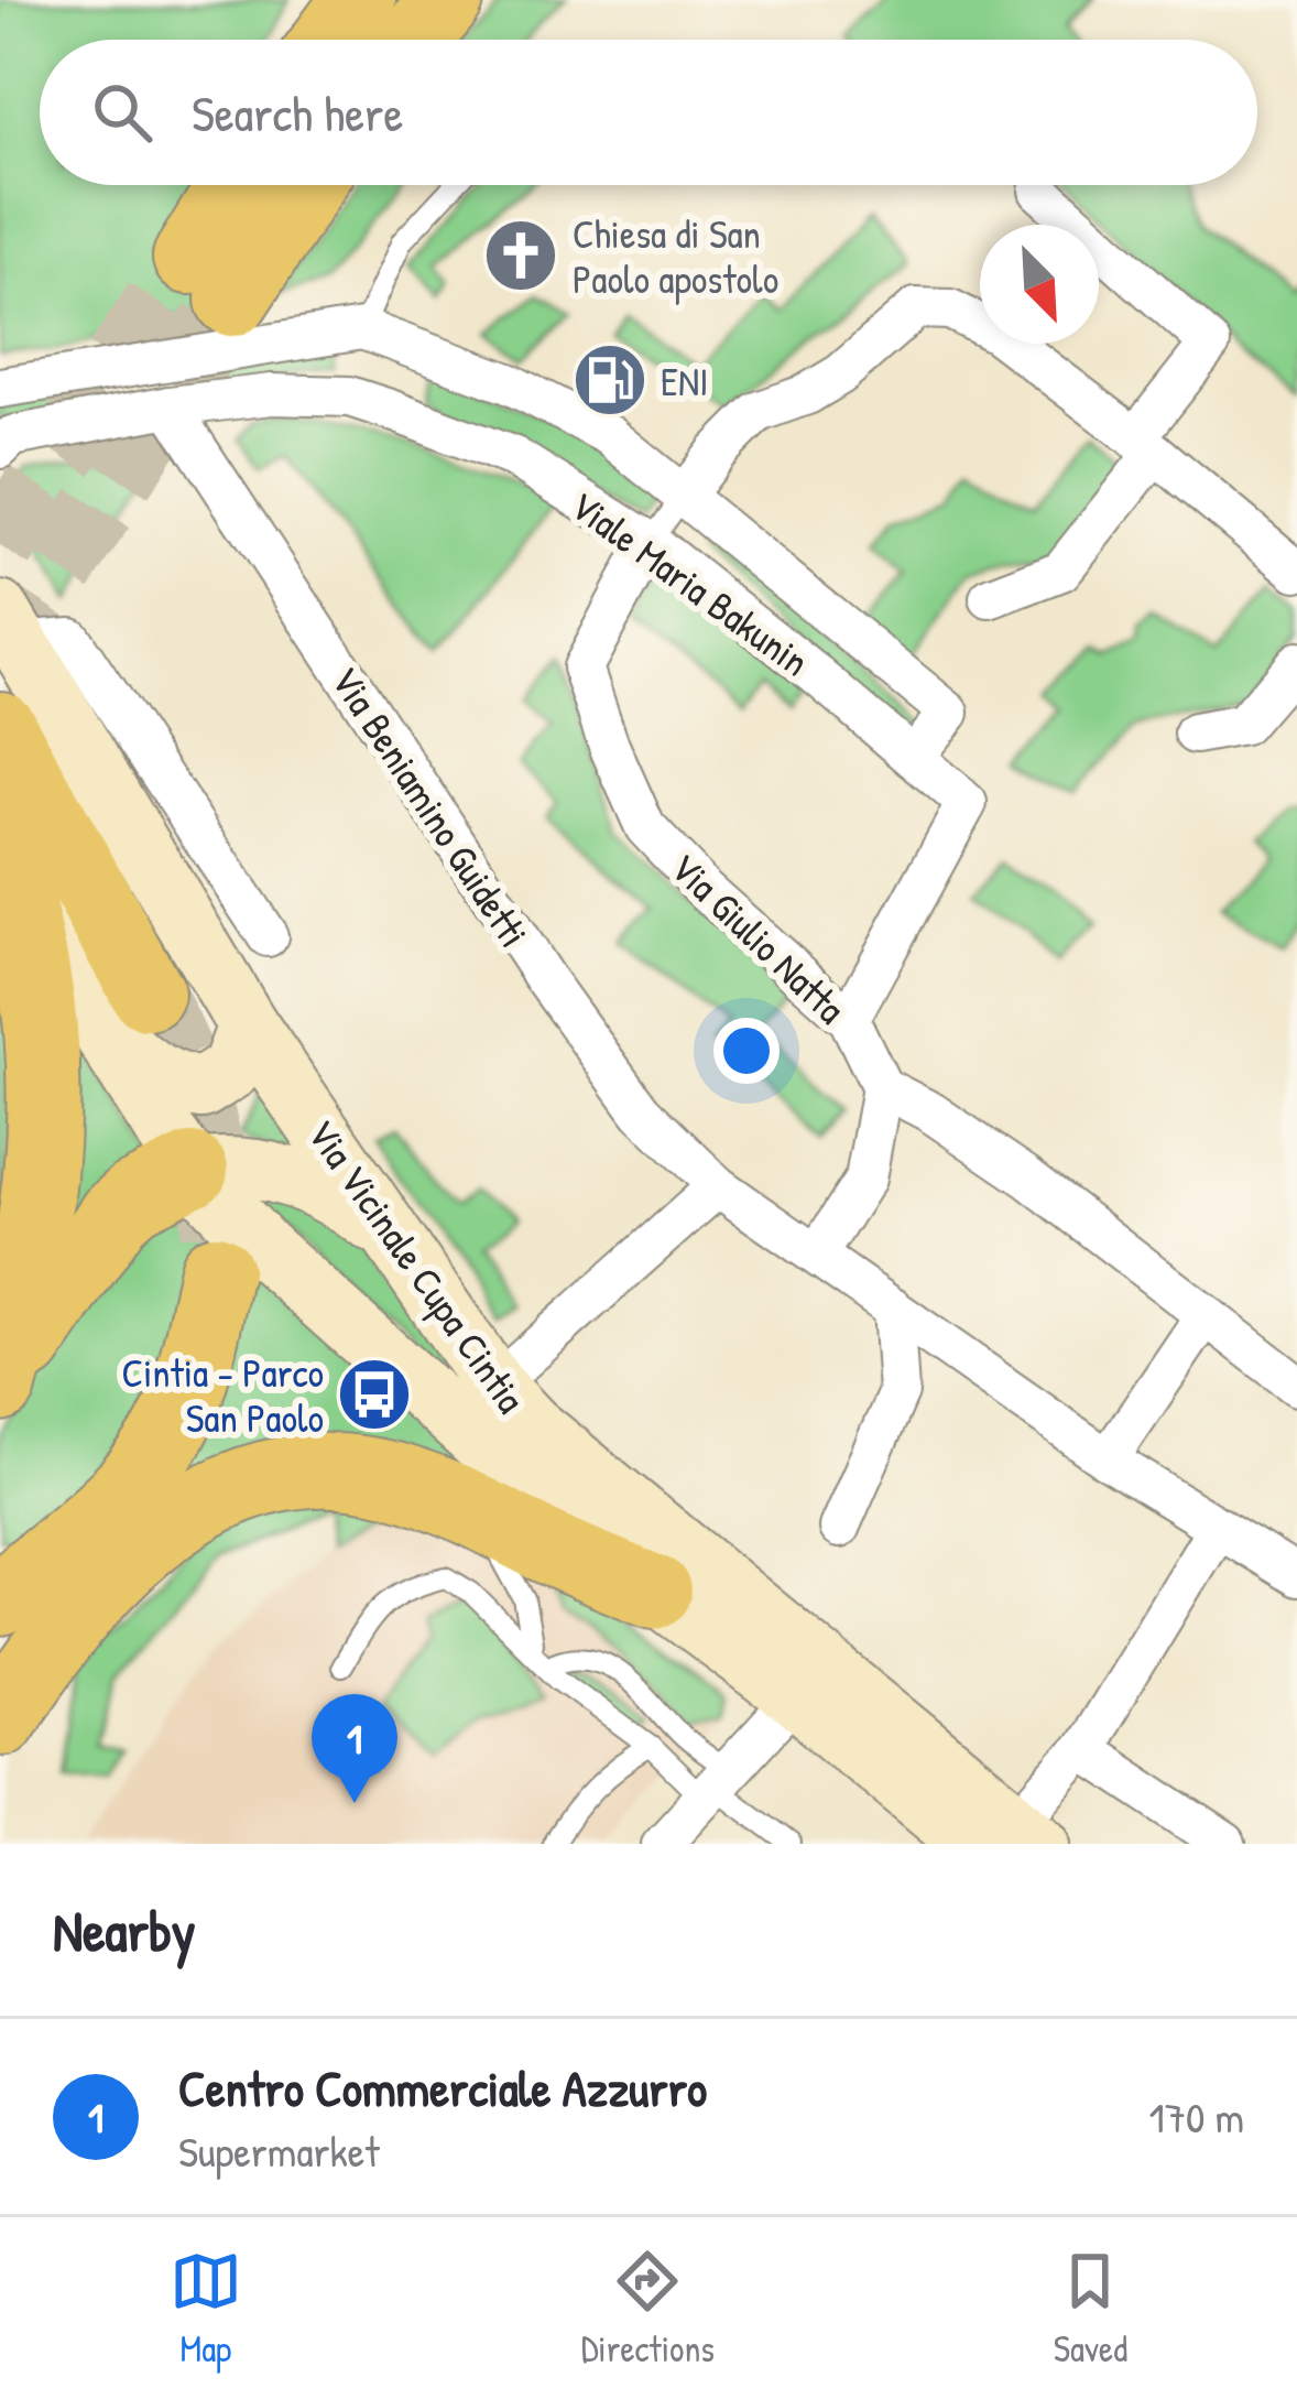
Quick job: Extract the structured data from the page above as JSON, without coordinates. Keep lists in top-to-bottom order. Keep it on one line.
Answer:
{"streets":{"main road":["Via Vicinale Cupa Cintia"],"street":["Viale Maria Bakunin","Via Beniamino Guidetti","Via Giulio Natta"]},"crossings":[["Viale Maria Bakunin","Via Beniamino Guidetti"],["Viale Maria Bakunin","Via Giulio Natta"]],"places":{"church":["Chiesa di San Paolo apostolo"],"fuel station":["ENI"],"bus stop":["Cintia - Parco San Paolo"]},"north":"bottom right","page":{"search":"Search here","pins":"1","heading":"Nearby","list":[{"mark":"1","name":"Centro Commerciale Azzurro","note":"Supermarket","value":"170 m"}],"nav":["Map","Directions","Saved"]}}
